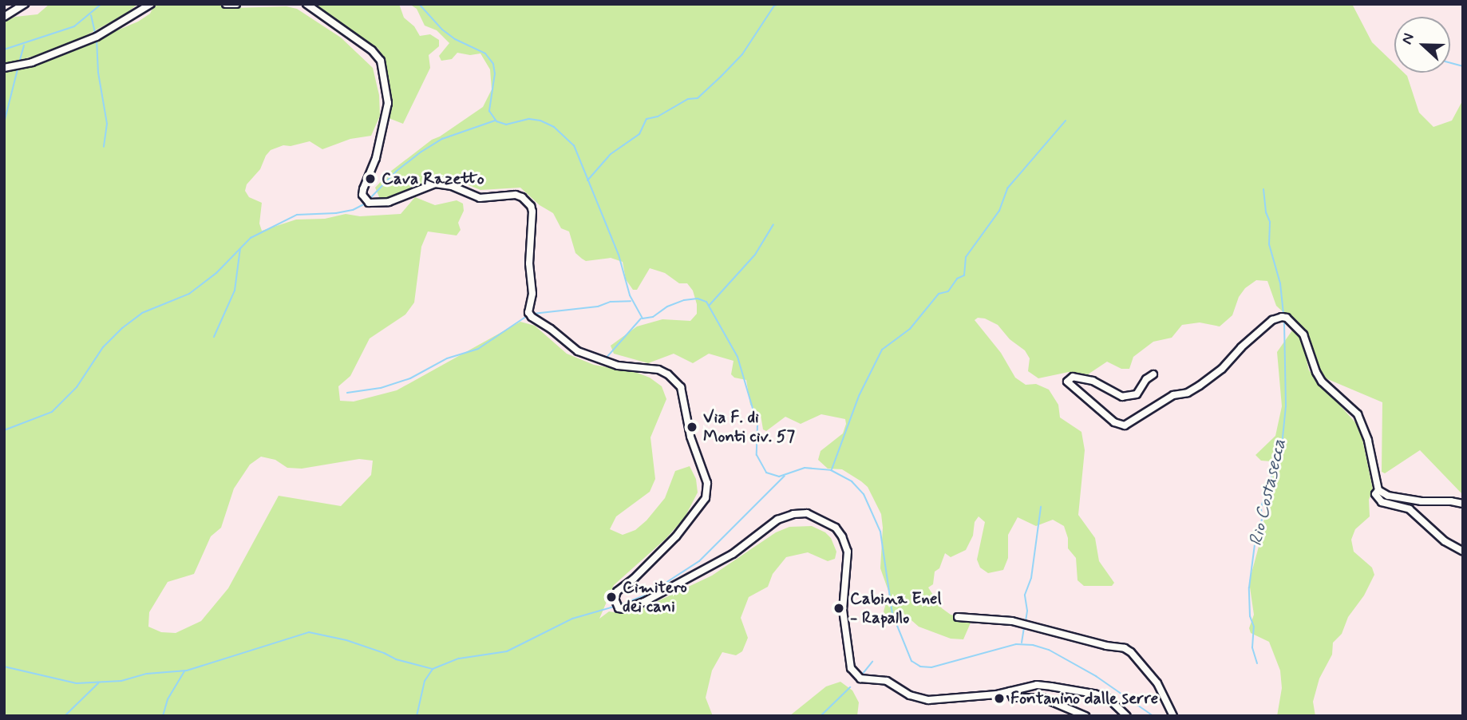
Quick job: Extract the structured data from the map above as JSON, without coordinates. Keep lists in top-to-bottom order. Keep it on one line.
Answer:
{"water":["Rio Costasecca"],"places":["Cava Razetto","Via F. di Monti civ. 57","Cimitero dei cani","Cabina Enel - Rapallo","Fontanino dalle serre"],"north":"left"}
